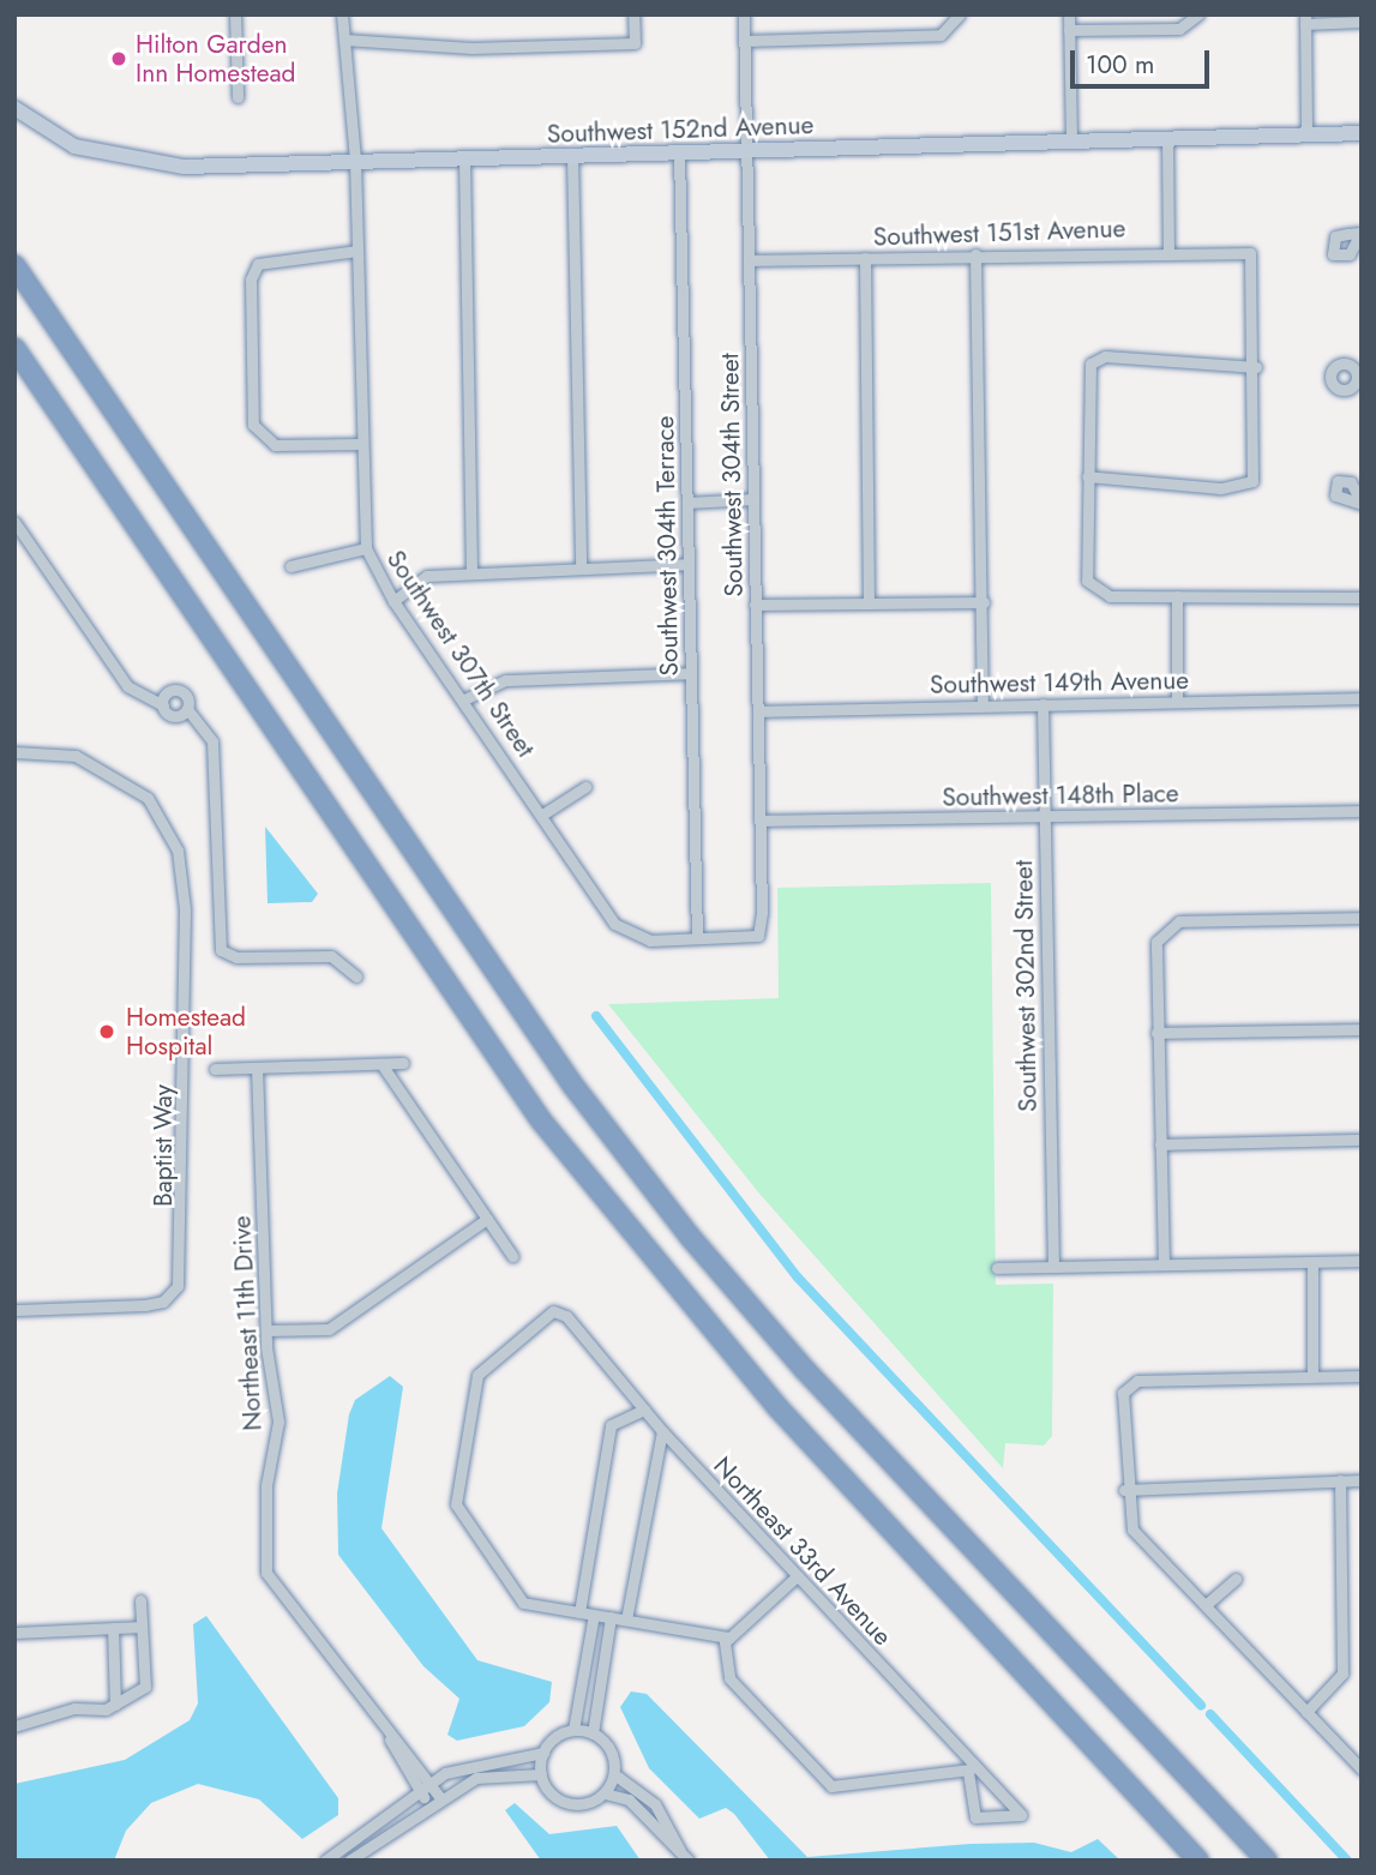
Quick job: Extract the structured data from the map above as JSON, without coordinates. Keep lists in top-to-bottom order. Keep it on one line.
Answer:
{"streets":{"street":["Southwest 152nd Avenue","Southwest 151st Avenue","Southwest 304th Street","Southwest 304th Terrace","Southwest 307th Street","Southwest 149th Avenue","Southwest 148th Place","Southwest 302nd Street","Baptist Way","Northeast 11th Drive","Northeast 33rd Avenue"]},"crossings":[["Southwest 152nd Avenue","Southwest 304th Street"],["Southwest 152nd Avenue","Southwest 304th Terrace"],["Southwest 152nd Avenue","Southwest 307th Street"],["Southwest 151st Avenue","Southwest 304th Street"],["Southwest 304th Street","Southwest 304th Terrace"],["Southwest 304th Street","Southwest 307th Street"],["Southwest 304th Street","Southwest 149th Avenue"],["Southwest 304th Street","Southwest 148th Place"],["Southwest 304th Terrace","Southwest 307th Street"],["Southwest 149th Avenue","Southwest 302nd Street"],["Southwest 148th Place","Southwest 302nd Street"]],"places":["Hilton Garden Inn Homestead","Homestead Hospital"],"scale_bar":"100 m"}
